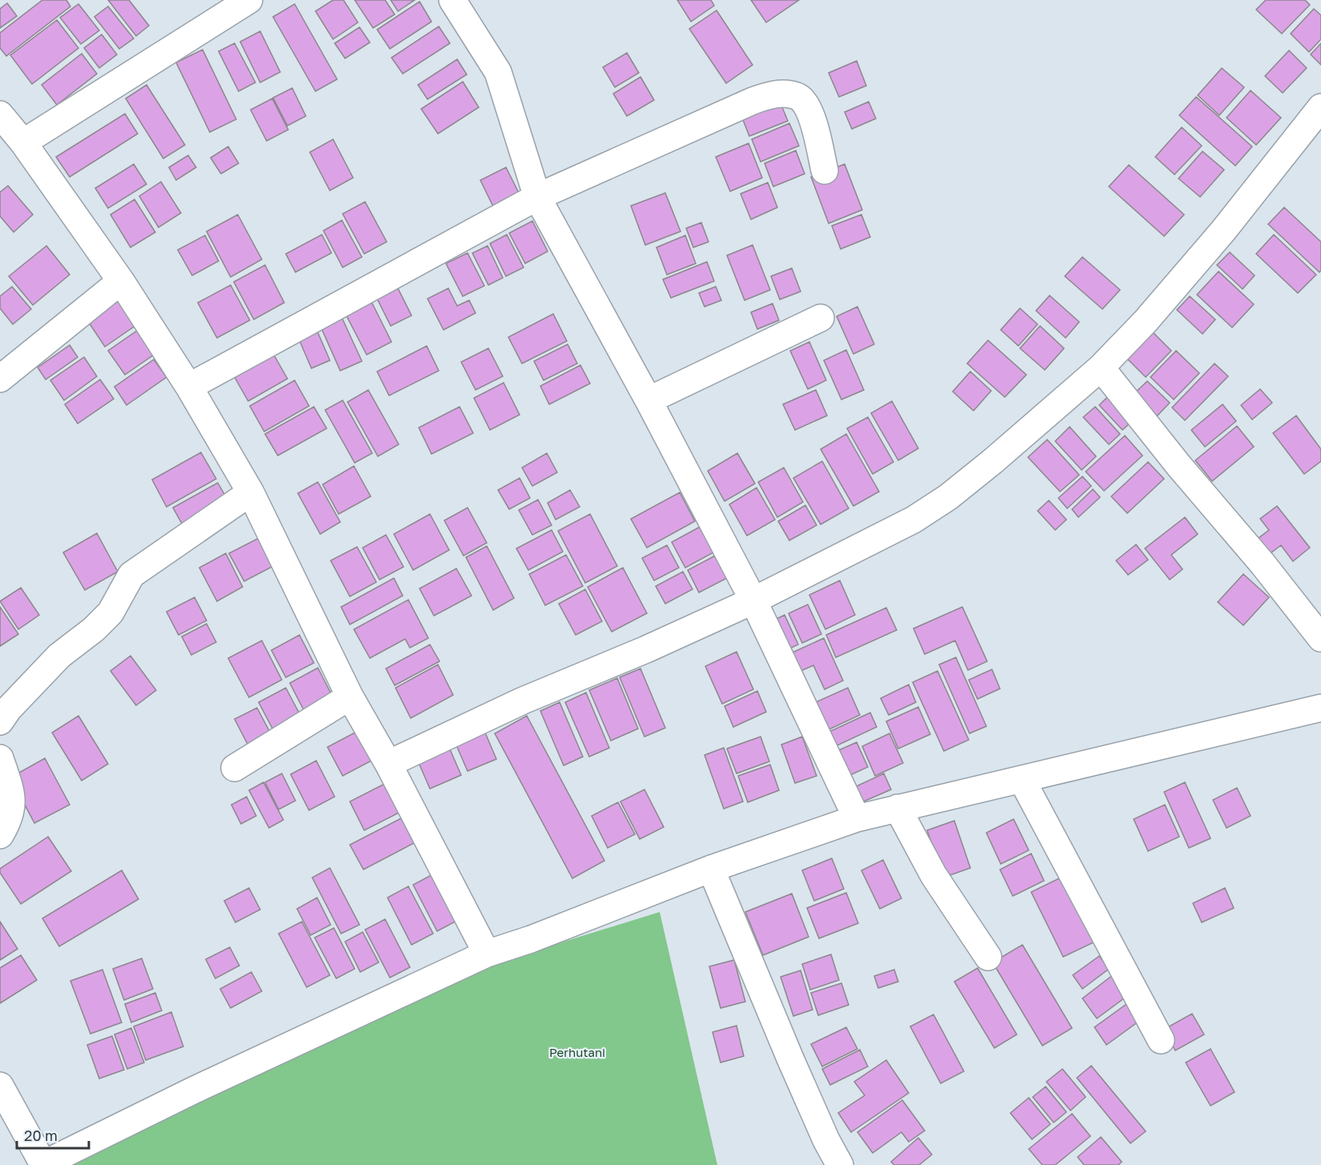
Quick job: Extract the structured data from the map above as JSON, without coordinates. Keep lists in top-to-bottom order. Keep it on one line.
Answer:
{"parks":["Perhutani"],"scale_bar":"20 m"}
